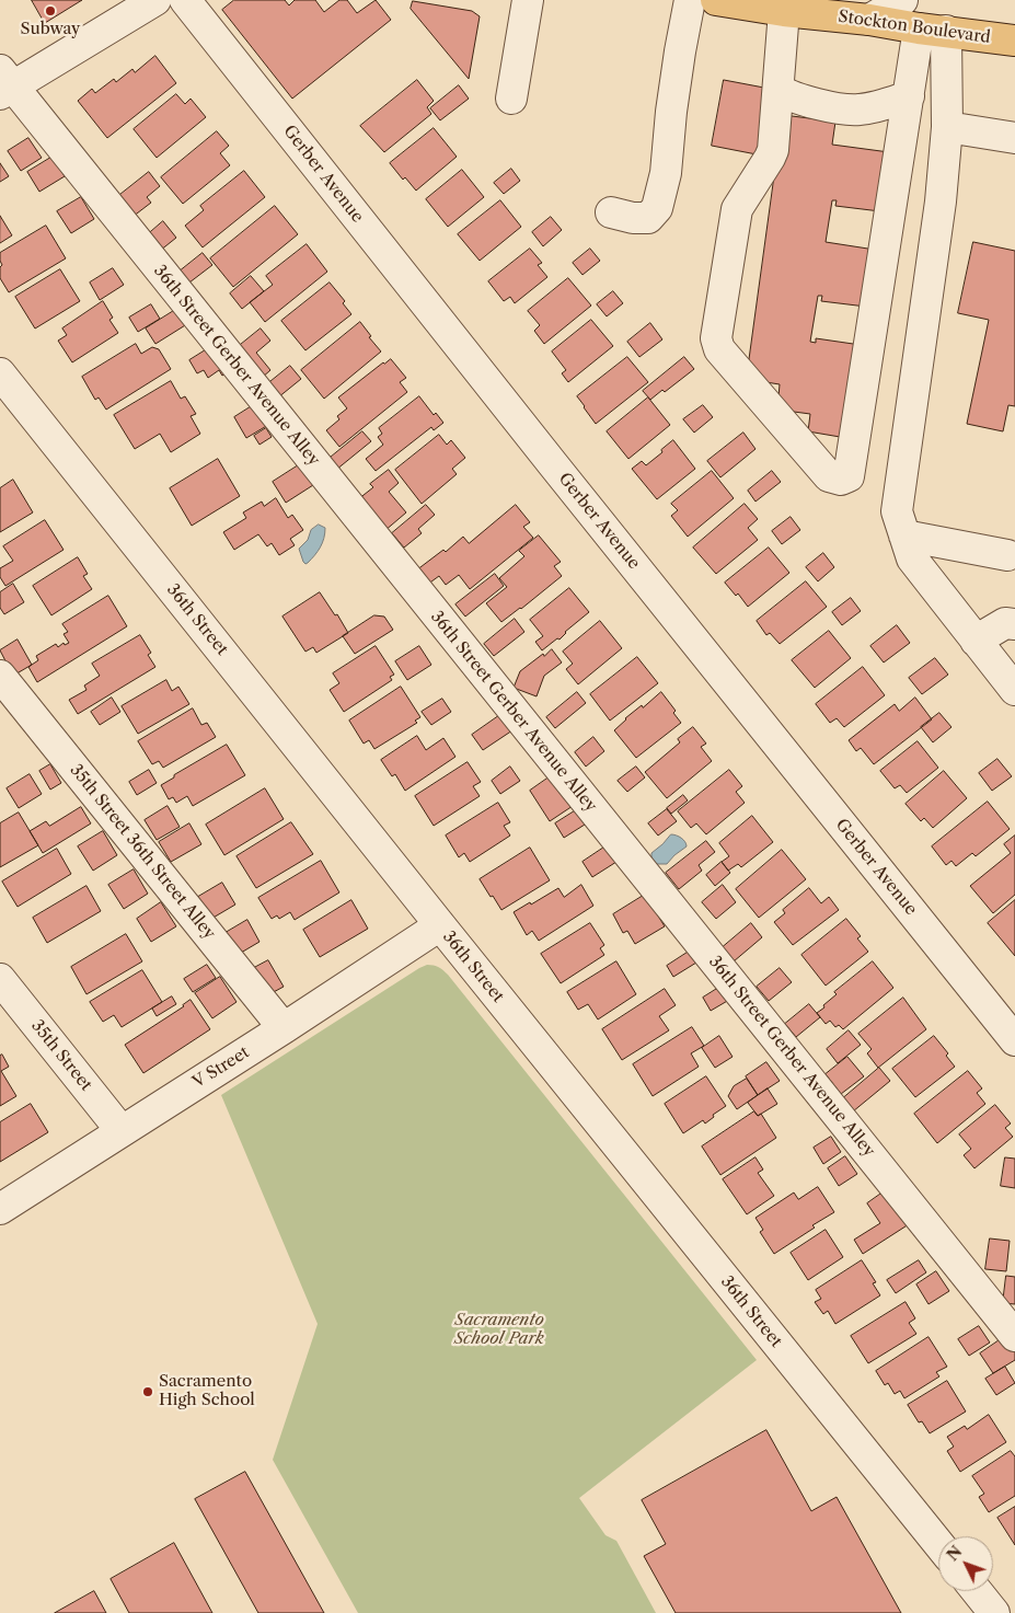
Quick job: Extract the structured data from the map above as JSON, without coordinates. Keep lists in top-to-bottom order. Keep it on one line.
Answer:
{"streets":{"main road":["Stockton Boulevard"],"street":["Gerber Avenue","36th Street Gerber Avenue Alley","36th Street","35th Street 36th Street Alley","35th Street","V Street"]},"crossings":[["36th Street","V Street"],["35th Street 36th Street Alley","V Street"],["35th Street","V Street"]],"parks":["Sacramento School Park"],"places":["Subway","Sacramento High School"],"north":"top left"}
